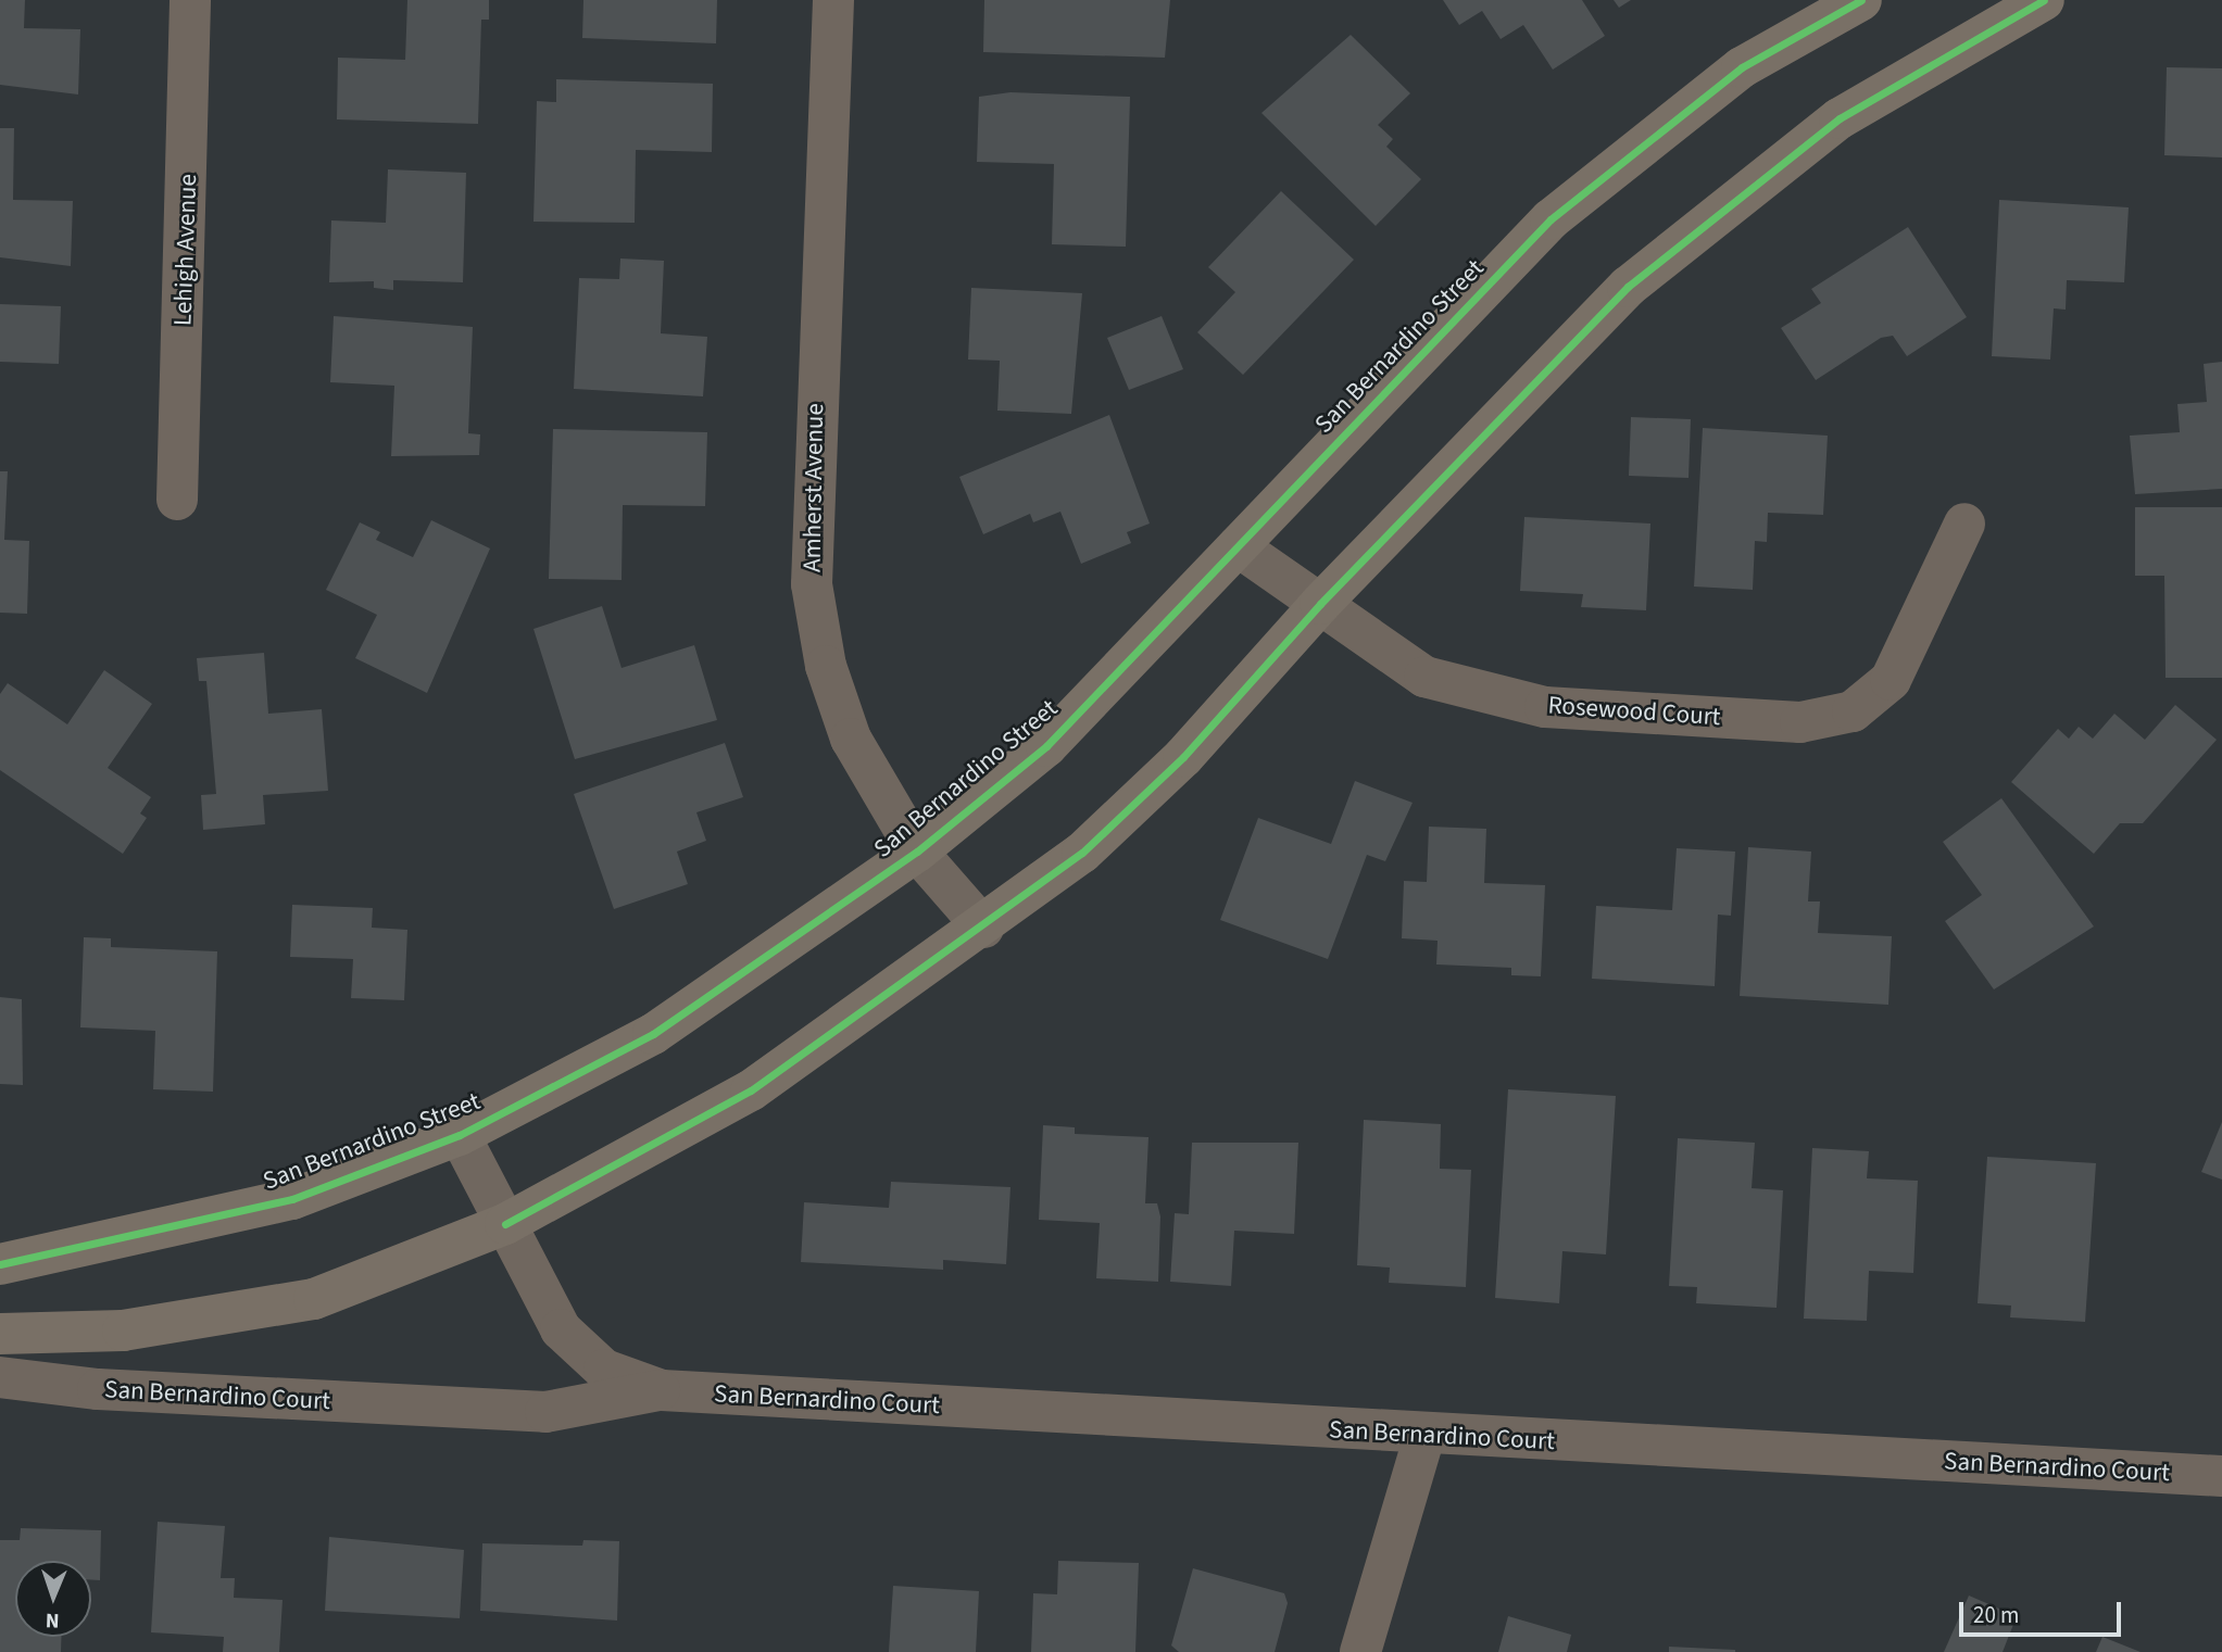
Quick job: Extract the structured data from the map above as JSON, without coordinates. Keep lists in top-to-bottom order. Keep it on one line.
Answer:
{"streets":{"main road":["San Bernardino Street"],"street":["Lehigh Avenue","Amherst Avenue","Rosewood Court","San Bernardino Court"]},"crossings":[["San Bernardino Street","Amherst Avenue"],["San Bernardino Street","Rosewood Court"],["San Bernardino Street","San Bernardino Court"]],"scale_bar":"20 m","north":"bottom"}
